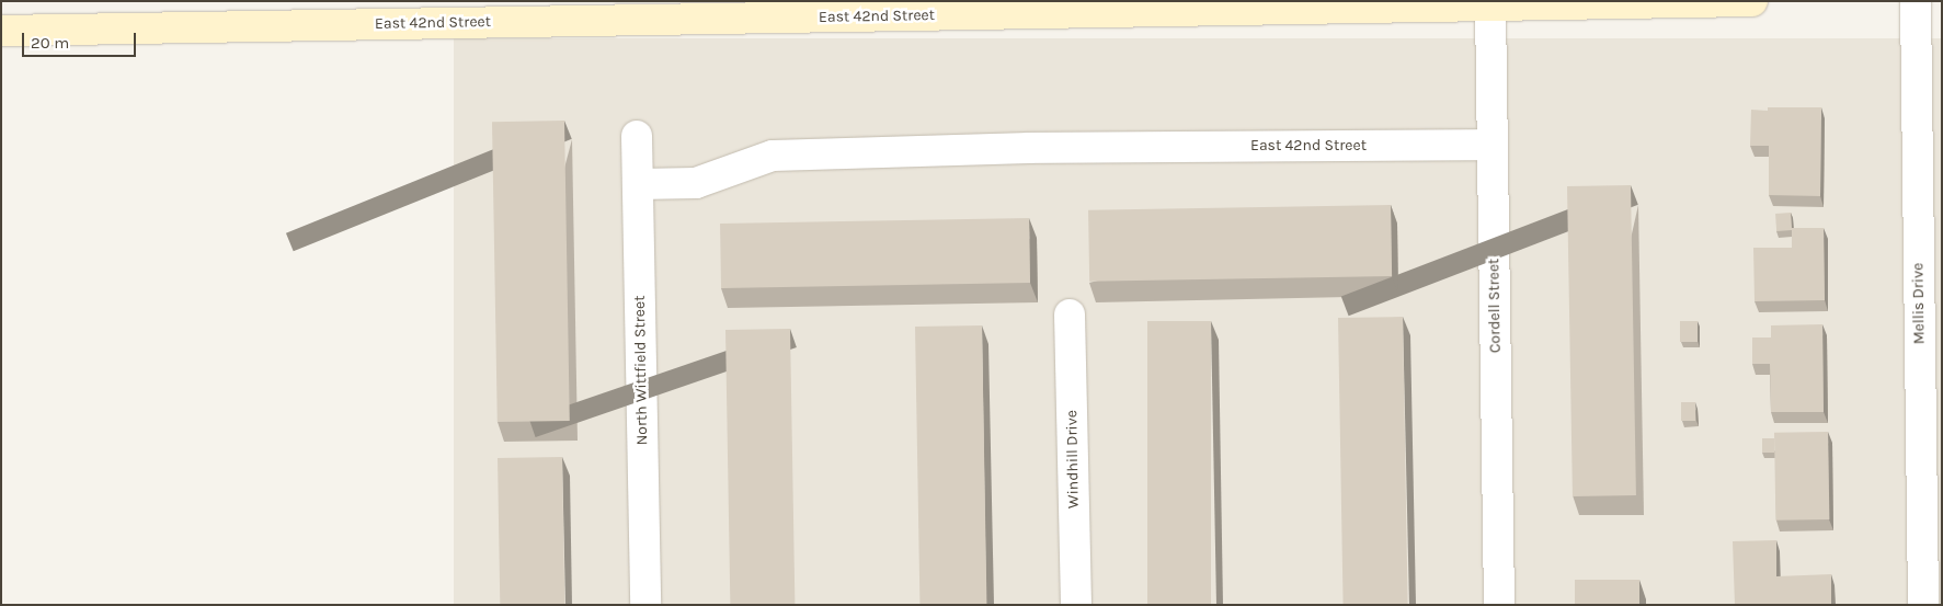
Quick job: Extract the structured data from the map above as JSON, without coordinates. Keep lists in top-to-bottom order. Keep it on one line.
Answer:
{"streets":{"street":["East 42nd Street","Mellis Drive","Cordell Street","North Wittfield Street","Windhill Drive"]},"crossings":[["East 42nd Street","Cordell Street"],["East 42nd Street","North Wittfield Street"]],"scale_bar":"20 m"}
